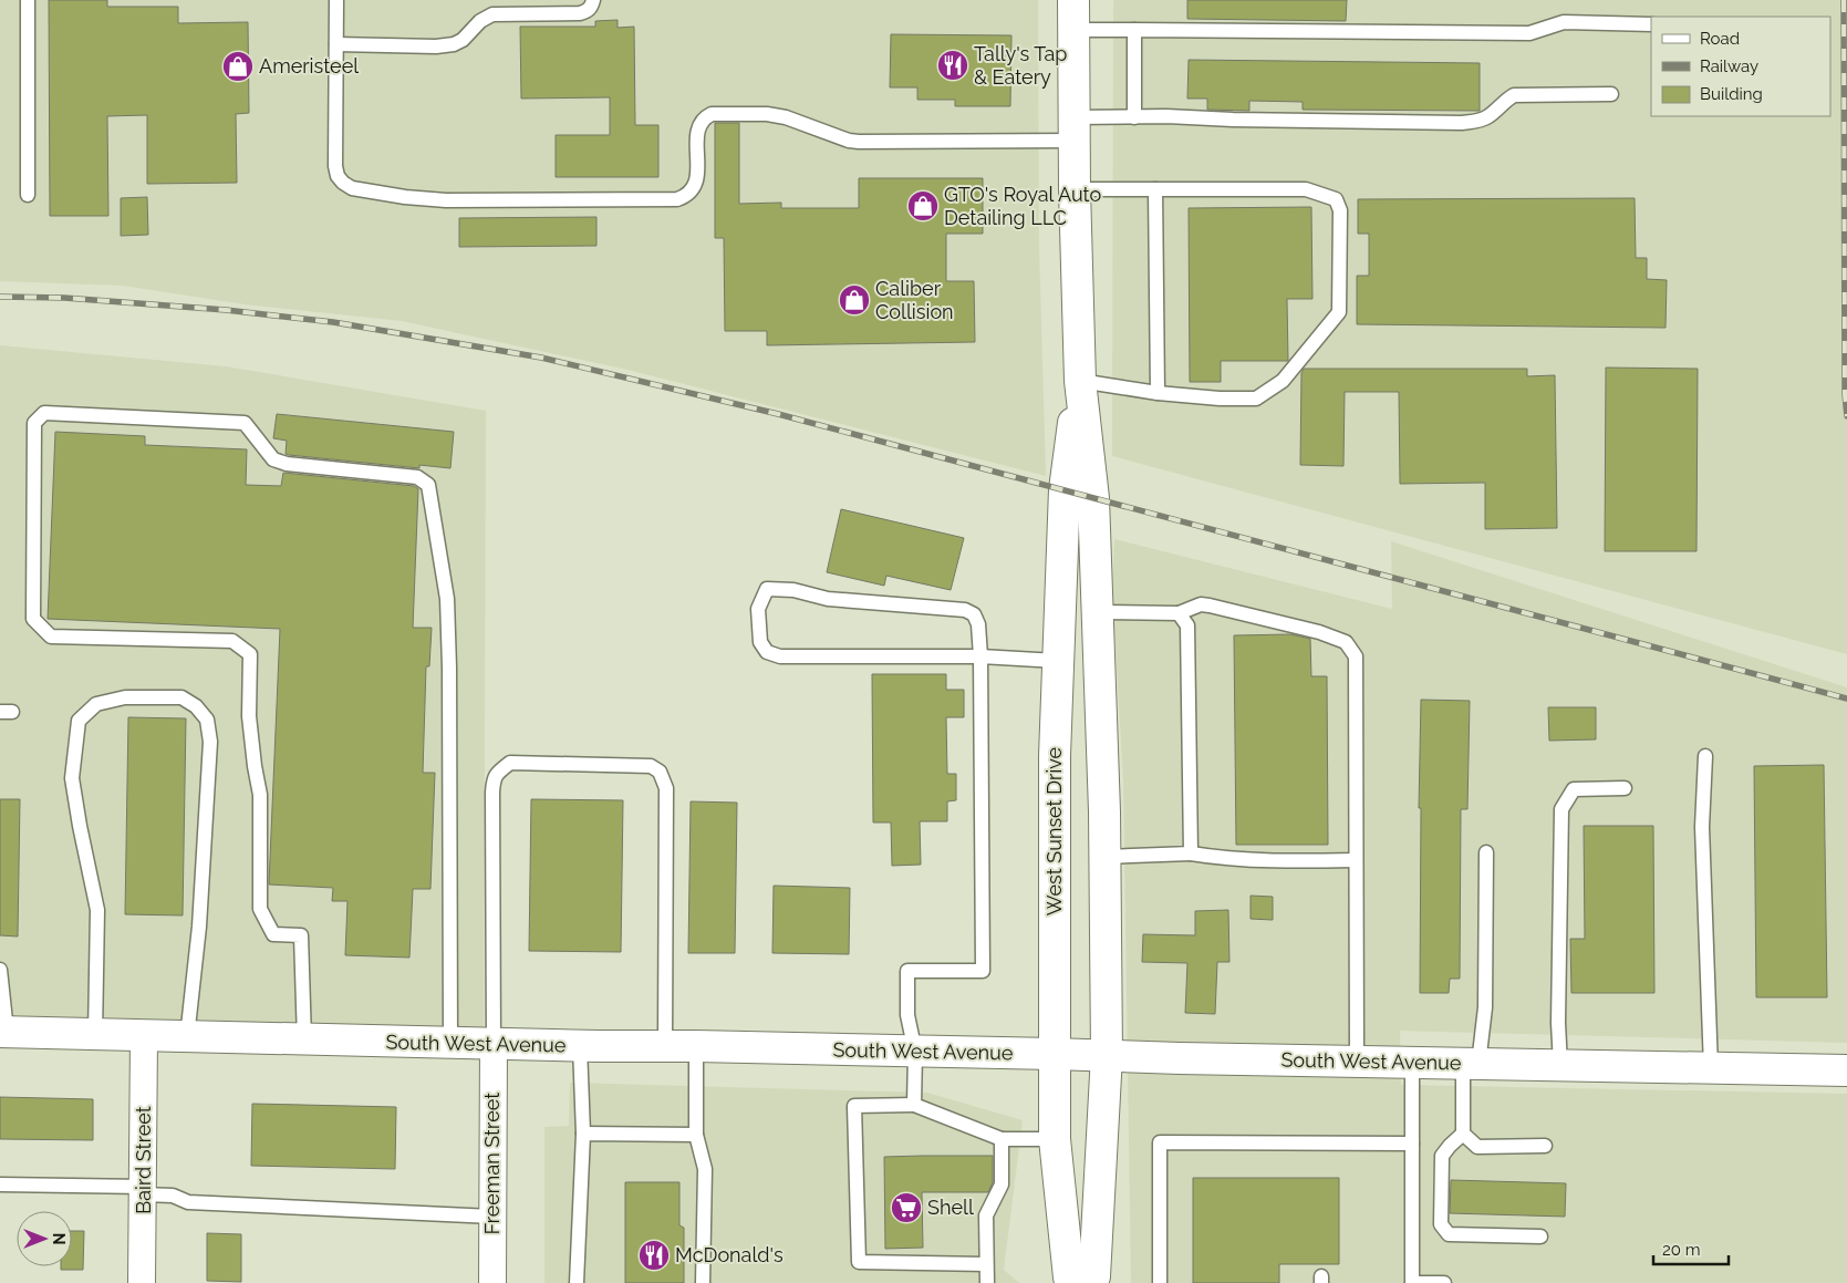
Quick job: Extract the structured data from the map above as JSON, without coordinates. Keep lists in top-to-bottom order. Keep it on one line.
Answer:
{"streets":{"main road":["West Sunset Drive","South West Avenue"],"street":["Baird Street","Freeman Street"]},"crossings":[["West Sunset Drive","South West Avenue"],["South West Avenue","Baird Street"],["South West Avenue","Freeman Street"]],"places":{"restaurant":["Tally's Tap & Eatery","McDonald's"],"shop":["Ameristeel","GTO's Royal Auto Detailing LLC","Caliber Collision"],"supermarket":["Shell"]},"legend":["Road","Railway","Building"],"scale_bar":"20 m","north":"right"}
